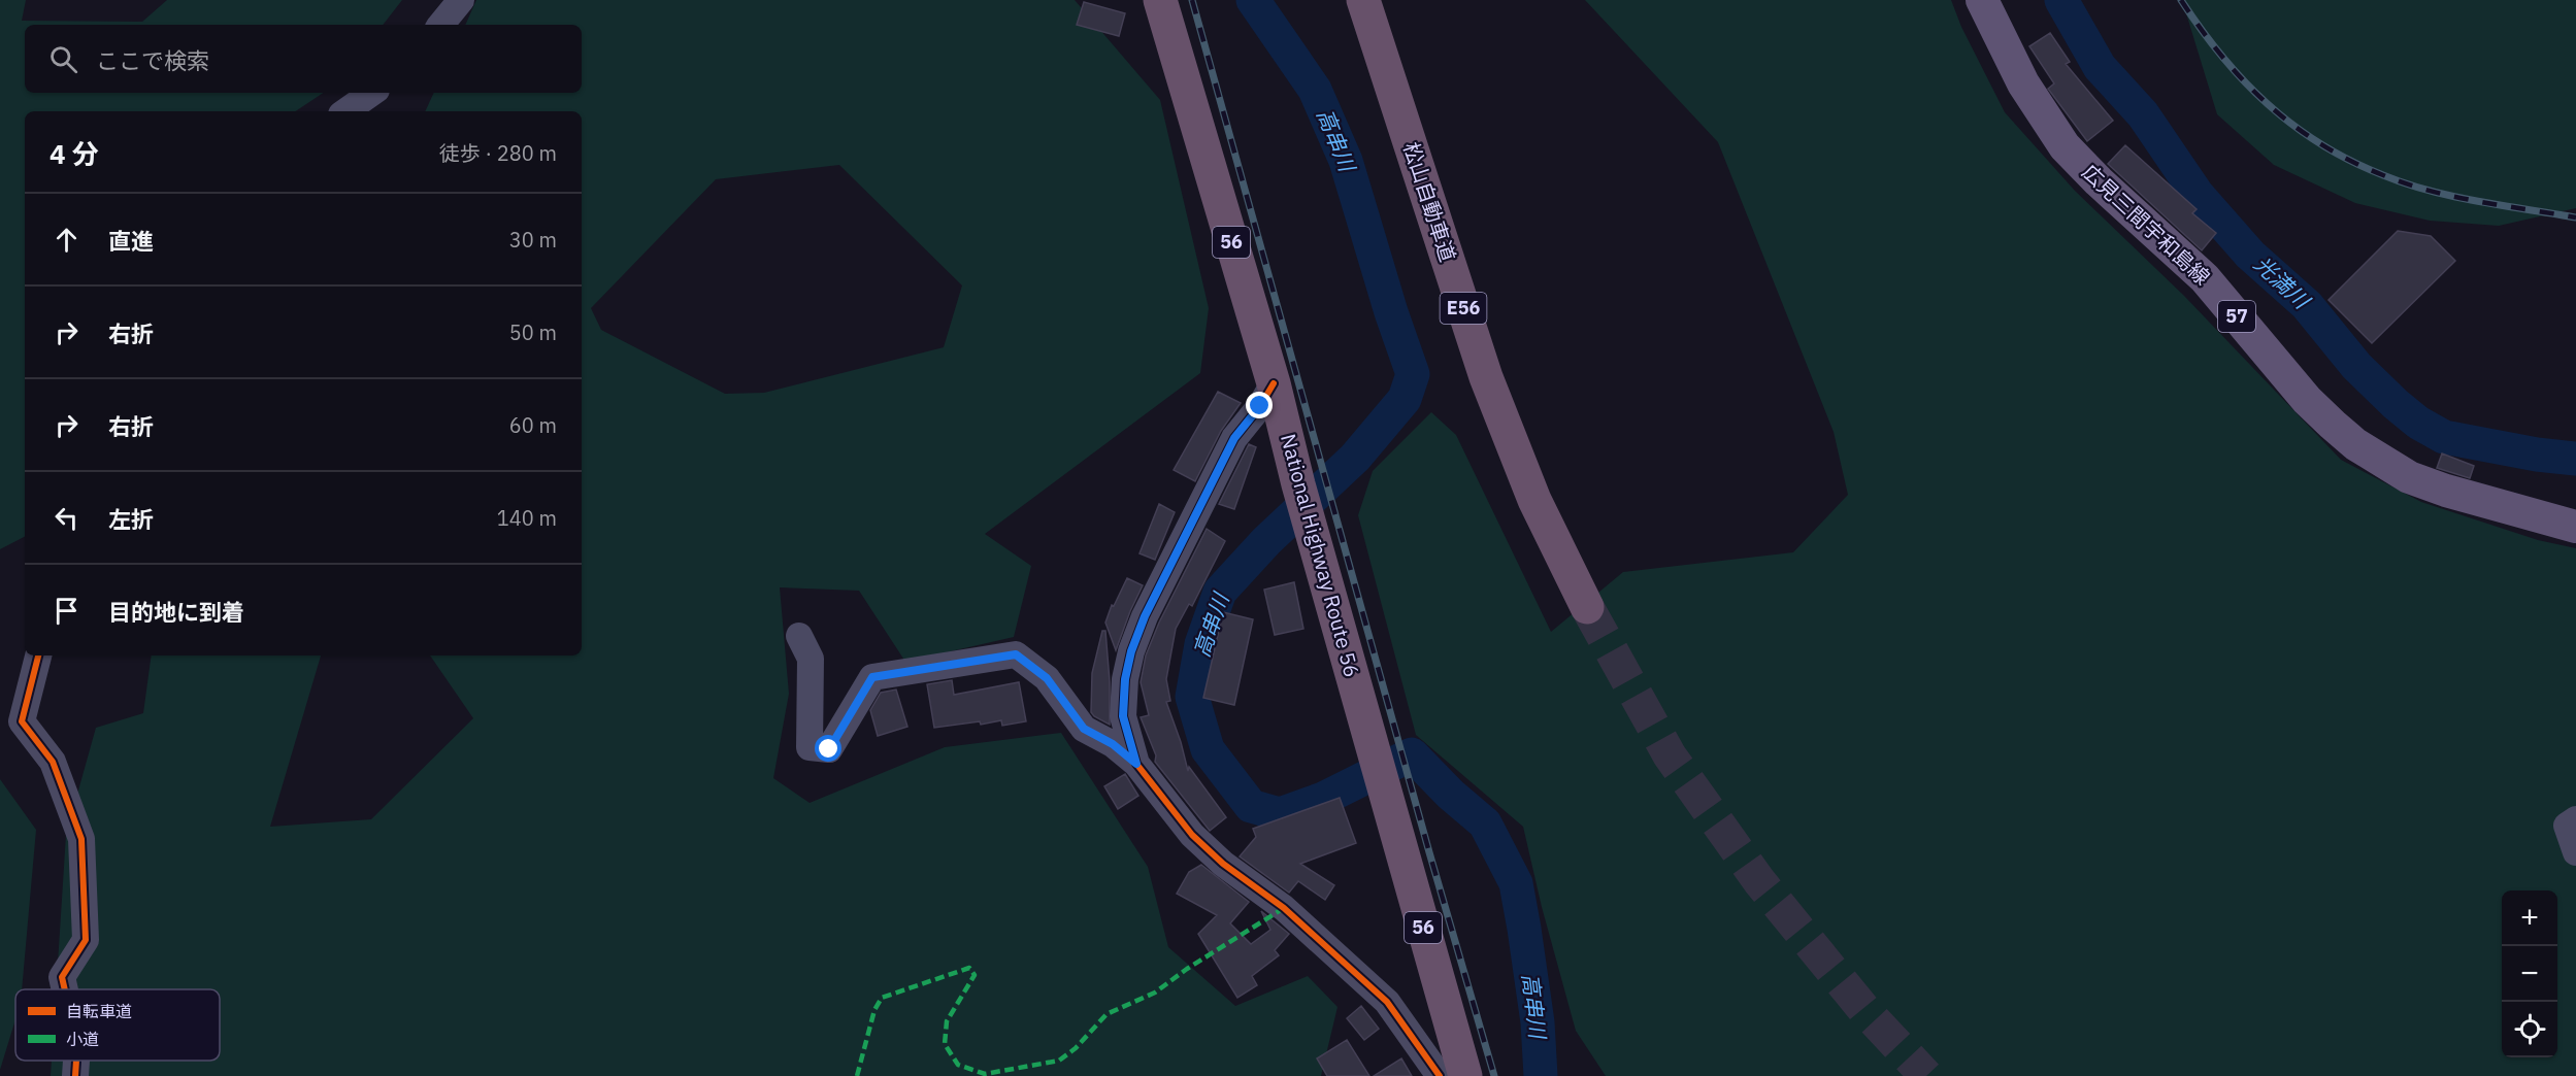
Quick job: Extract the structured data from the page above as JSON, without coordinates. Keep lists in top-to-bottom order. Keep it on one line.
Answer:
{"streets":{"highway":["松山自動車道","56","E56","National Highway Route 56"],"main road":["広見三間宇和島線","57"]},"water":["高串川","光満川"],"legend":["自転車道","小道"],"page":{"search":"ここで検索","heading":["4 分","徒歩 · 280 m"],"list":[["直進","30 m"],["右折","50 m"],["右折","60 m"],["左折","140 m"],"目的地に到着"],"map_buttons":["+","−"]}}
